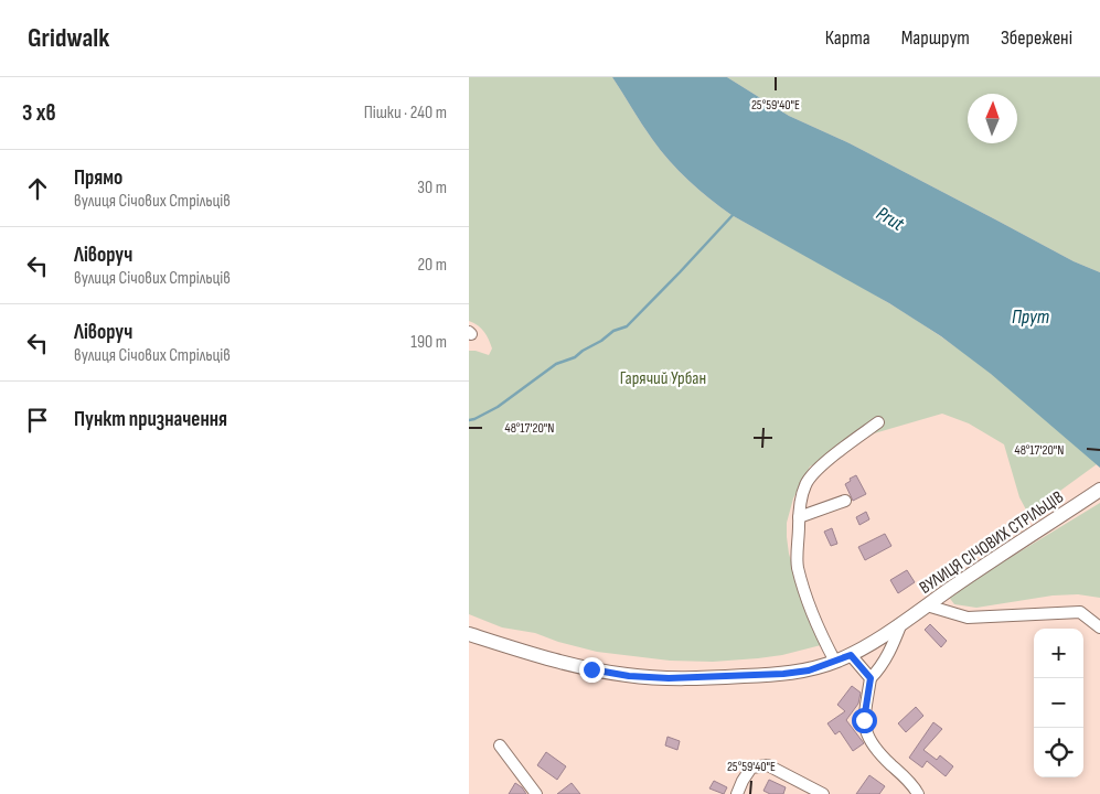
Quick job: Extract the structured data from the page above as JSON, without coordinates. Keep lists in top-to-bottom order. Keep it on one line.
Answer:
{"streets":{"main road":["ВУЛИЦЯ СІЧОВИХ СТРІЛЬЦІВ"]},"water":["Prut","Прут"],"parks":["Гарячий Урбан"],"north":"top","page":{"header":"Gridwalk","nav":["Карта","Маршрут","Збережені"],"heading":["3 хв","Пішки · 240 m"],"list":[["Прямо","вулиця Січових Стрільців","30 m"],["Ліворуч","вулиця Січових Стрільців","20 m"],["Ліворуч","вулиця Січових Стрільців","190 m"],"Пункт призначення"],"map_buttons":["+","−"]},"coordinates":["25°59'40\"E","48°17'20\"N"]}
